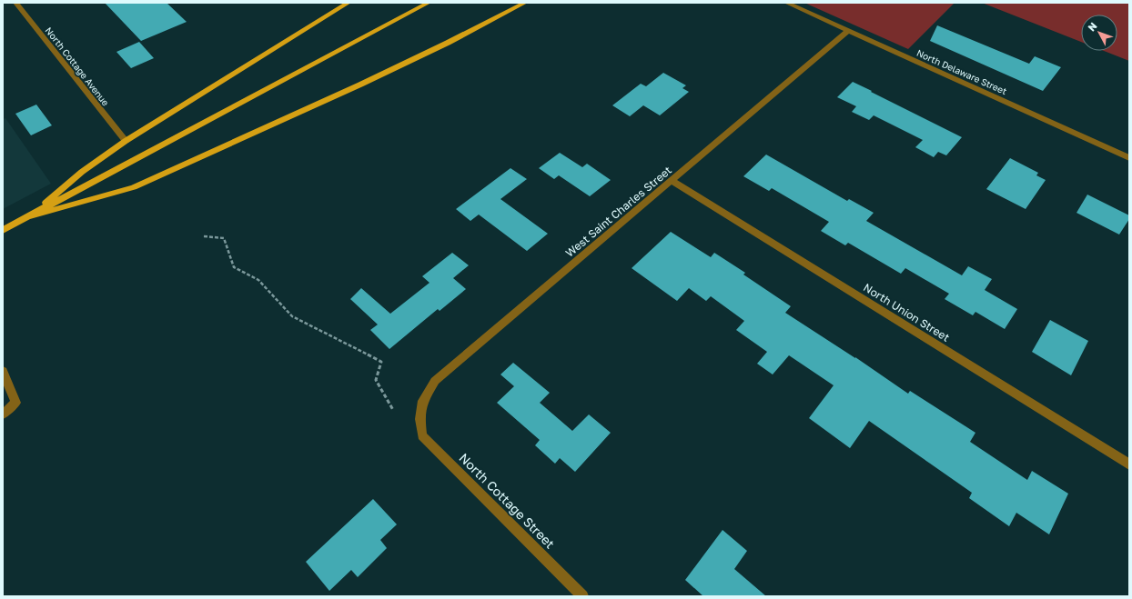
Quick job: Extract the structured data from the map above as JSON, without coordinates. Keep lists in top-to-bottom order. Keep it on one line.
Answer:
{"streets":{"street":["North Cottage Avenue","North Delaware Street","West Saint Charles Street","North Union Street","North Cottage Street"]},"crossings":[["North Delaware Street","West Saint Charles Street"],["West Saint Charles Street","North Union Street"],["West Saint Charles Street","North Cottage Street"]],"north":"top left"}
